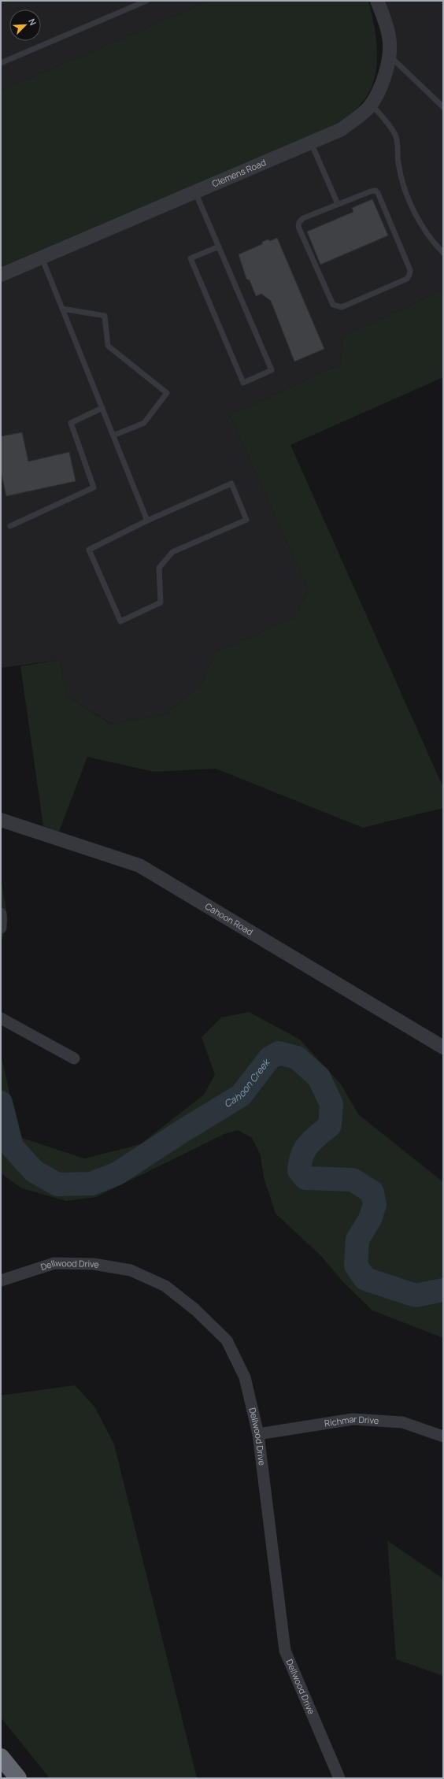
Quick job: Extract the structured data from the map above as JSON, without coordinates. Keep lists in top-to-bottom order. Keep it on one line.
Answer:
{"streets":{"street":["Clemens Road","Cahoon Road","Dellwood Drive","Richmar Drive"]},"crossings":[["Dellwood Drive","Richmar Drive"]],"water":["Cahoon Creek"],"north":"top right"}
